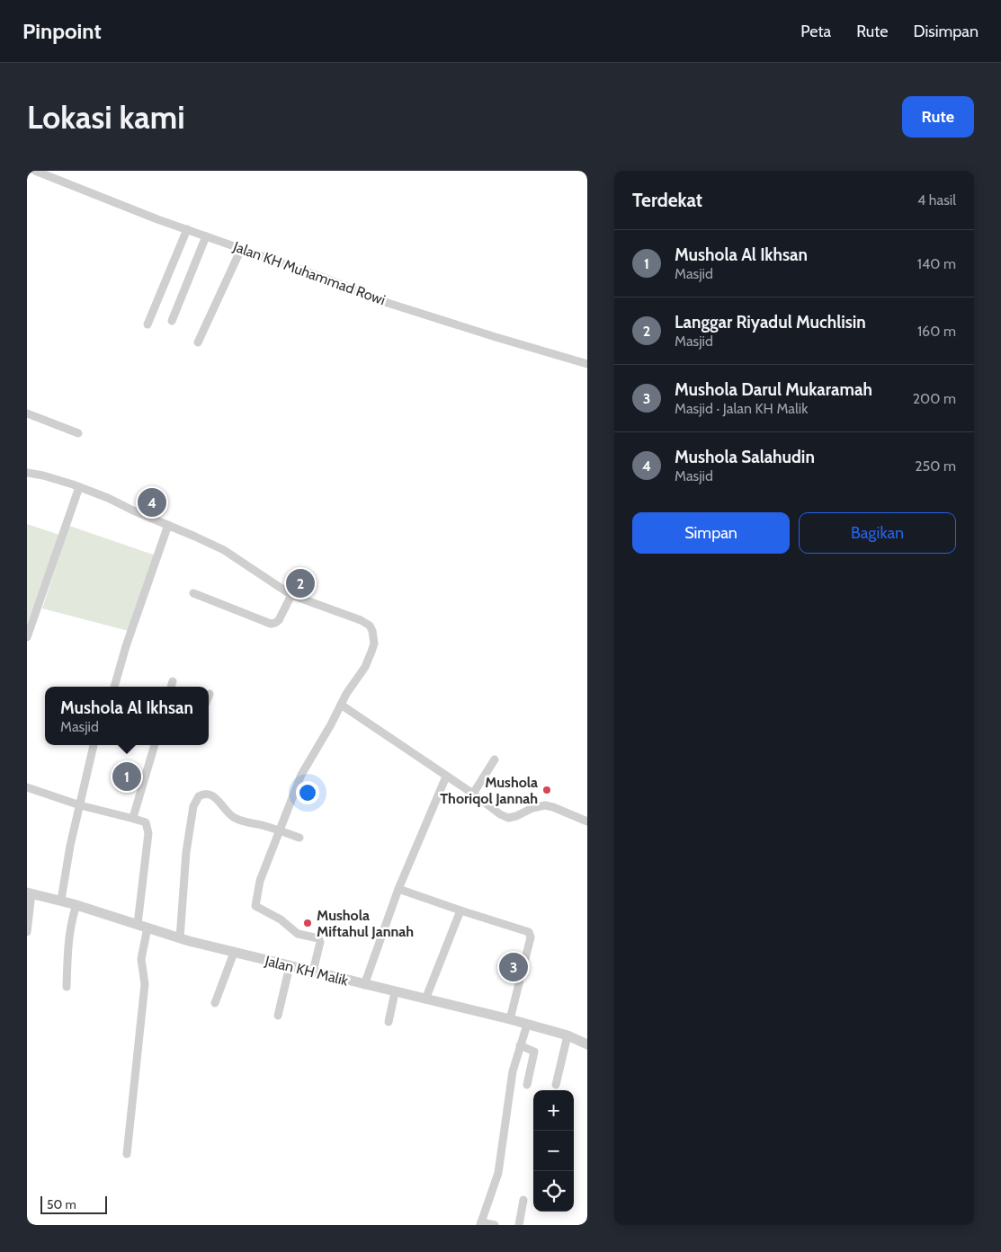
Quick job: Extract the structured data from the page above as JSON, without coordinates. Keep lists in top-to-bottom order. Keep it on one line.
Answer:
{"streets":{"street":["Jalan KH Muhammad Rowi","Jalan KH Malik"]},"places":["Mushola Thoriqol Jannah","Mushola Miftahul Jannah"],"scale_bar":"50 m","page":{"header":"Pinpoint","nav":["Peta","Rute","Disimpan"],"buttons":["Rute",["Simpan","Bagikan"]],"title":"Lokasi kami","heading":["Terdekat","4 hasil"],"list":[{"mark":"1","name":"Mushola Al Ikhsan","note":"Masjid","value":"140 m"},{"mark":"2","name":"Langgar Riyadul Muchlisin","note":"Masjid","value":"160 m"},{"mark":"3","name":"Mushola Darul Mukaramah","note":"Masjid · Jalan KH Malik","value":"200 m"},{"mark":"4","name":"Mushola Salahudin","note":"Masjid","value":"250 m"}],"pins":["4","2","1","3"],"popup":["Mushola Al Ikhsan","Masjid"],"map_buttons":["+","−"],"scale":"50 m"}}
